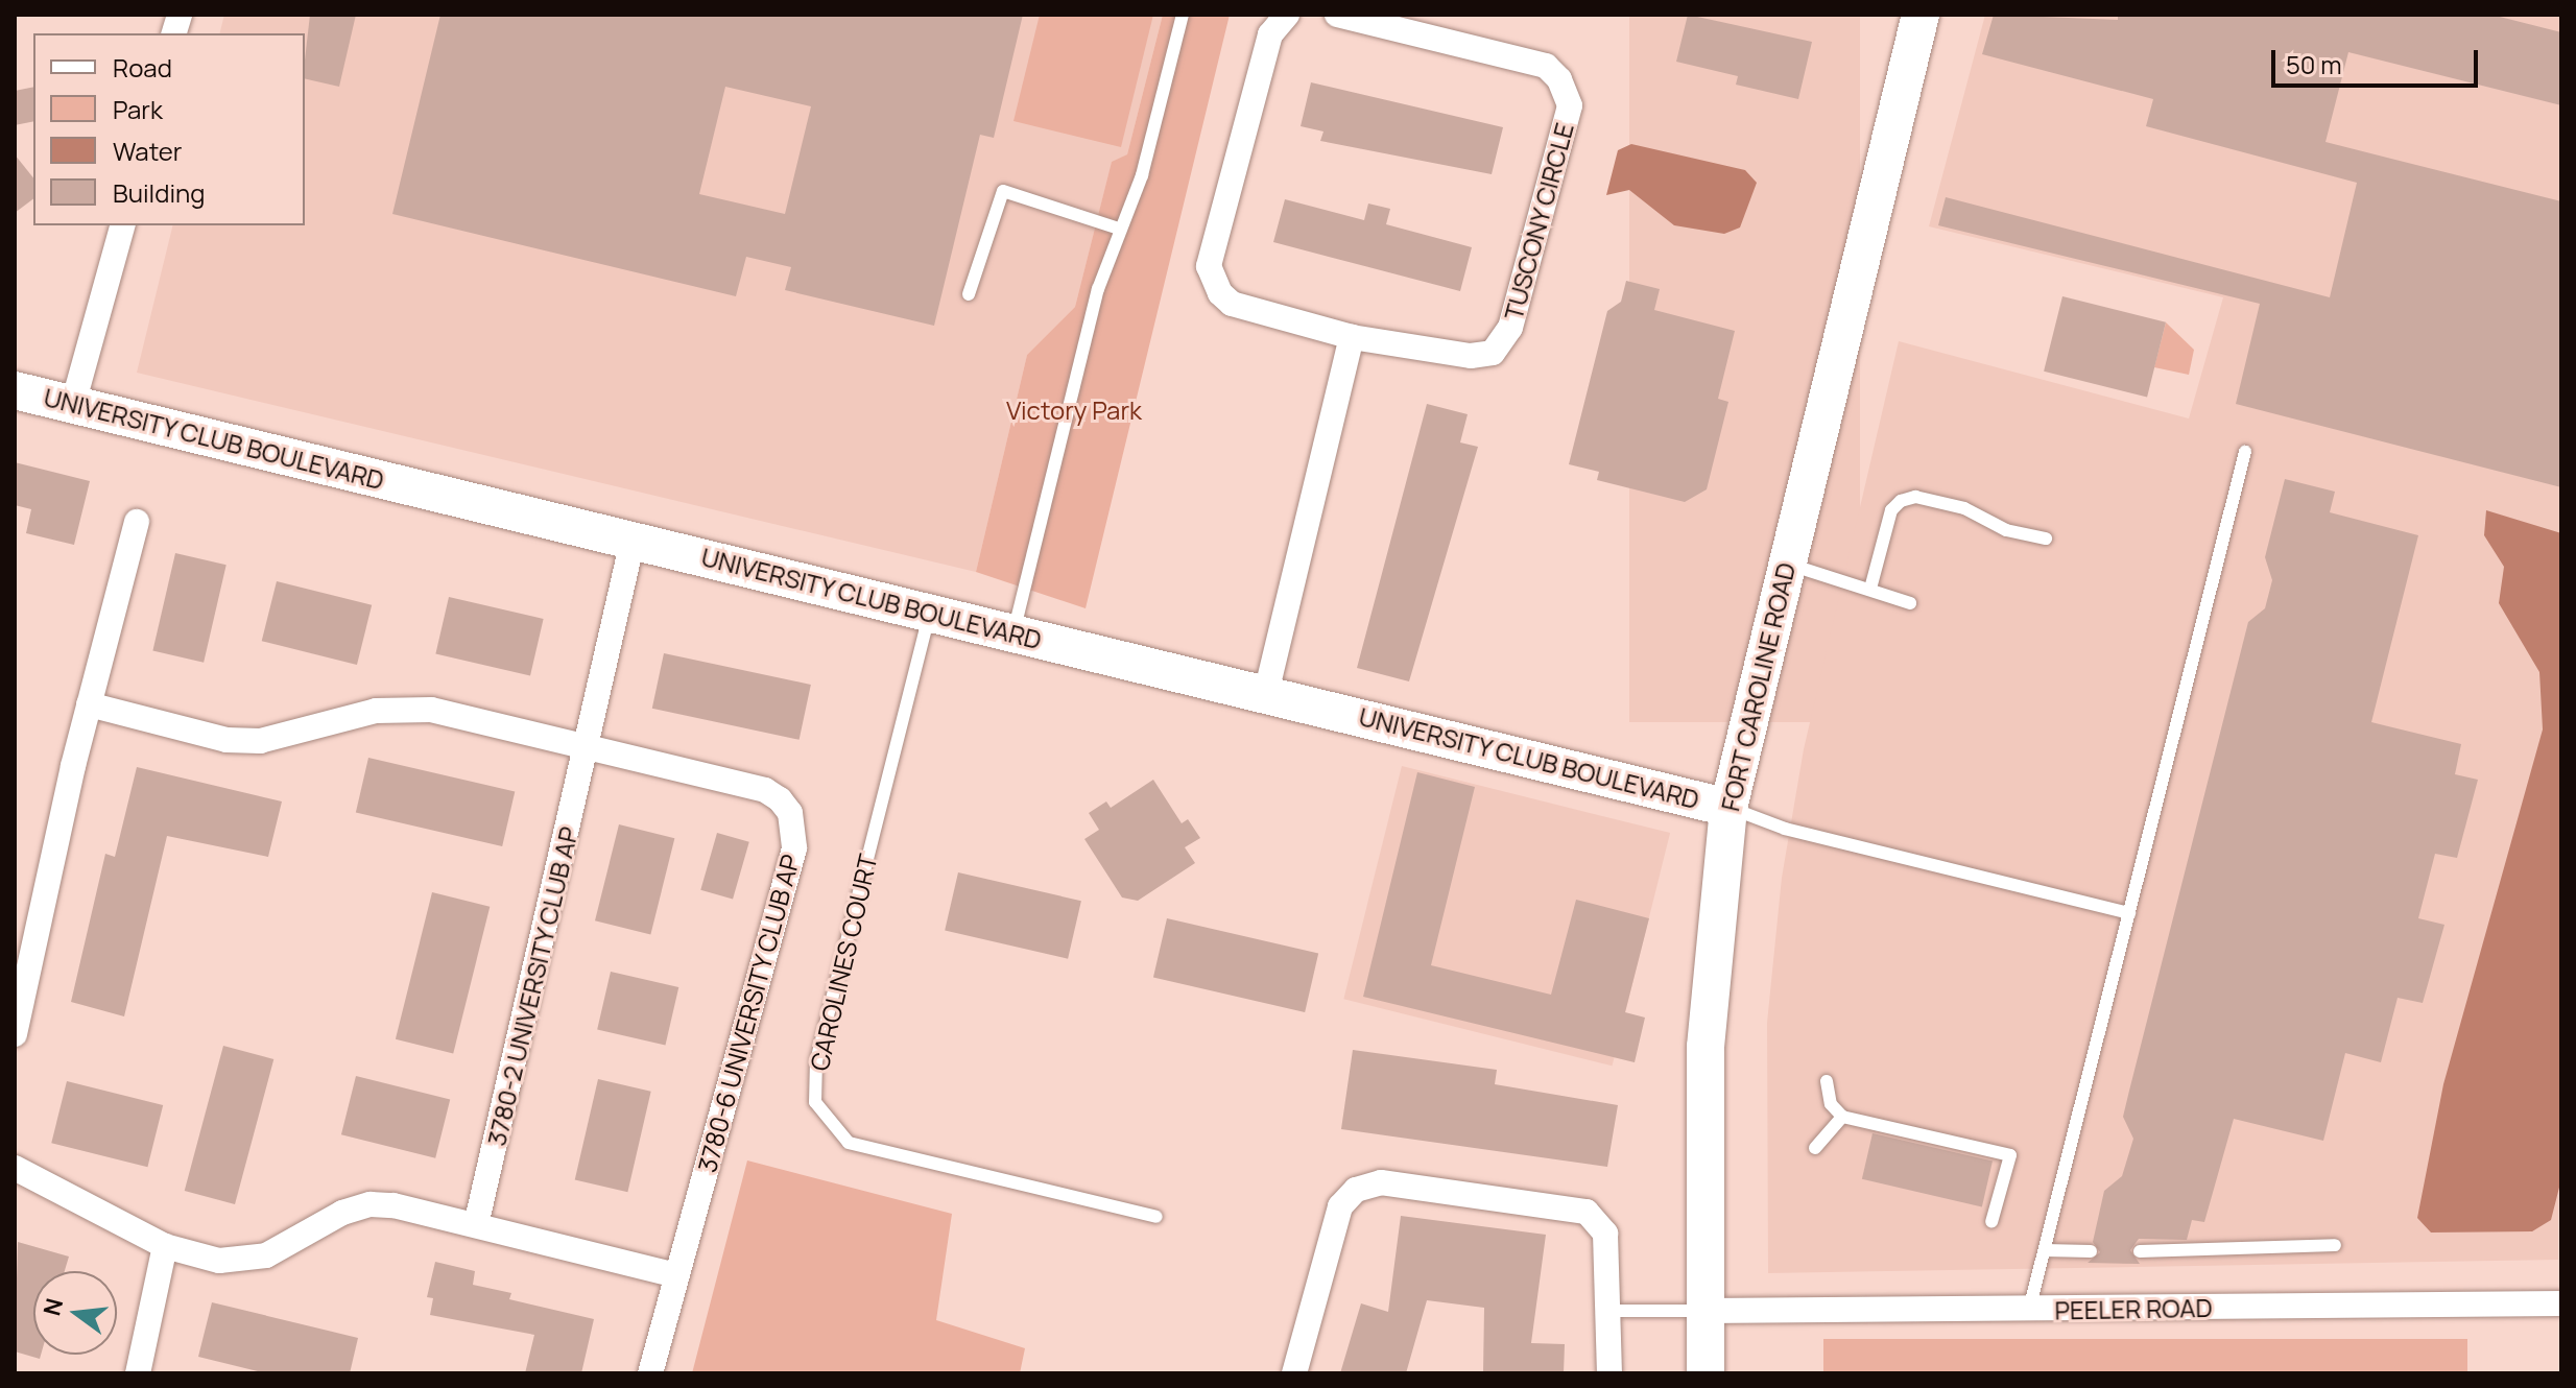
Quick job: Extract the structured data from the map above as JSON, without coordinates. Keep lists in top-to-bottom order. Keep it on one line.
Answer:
{"streets":{"street":["TUSCONY CIRCLE","UNIVERSITY CLUB BOULEVARD","FORT CAROLINE ROAD","3780-2 UNIVERSITY CLUB AP","3780-6 UNIVERSITY CLUB AP","PEELER ROAD"],"lane":["CAROLINES COURT"]},"crossings":[["UNIVERSITY CLUB BOULEVARD","FORT CAROLINE ROAD"],["UNIVERSITY CLUB BOULEVARD","CAROLINES COURT"],["UNIVERSITY CLUB BOULEVARD","3780-2 UNIVERSITY CLUB AP"],["FORT CAROLINE ROAD","PEELER ROAD"],["3780-2 UNIVERSITY CLUB AP","3780-6 UNIVERSITY CLUB AP"]],"parks":["Victory Park"],"legend":["Road","Park","Water","Building"],"scale_bar":"50 m","north":"left"}
